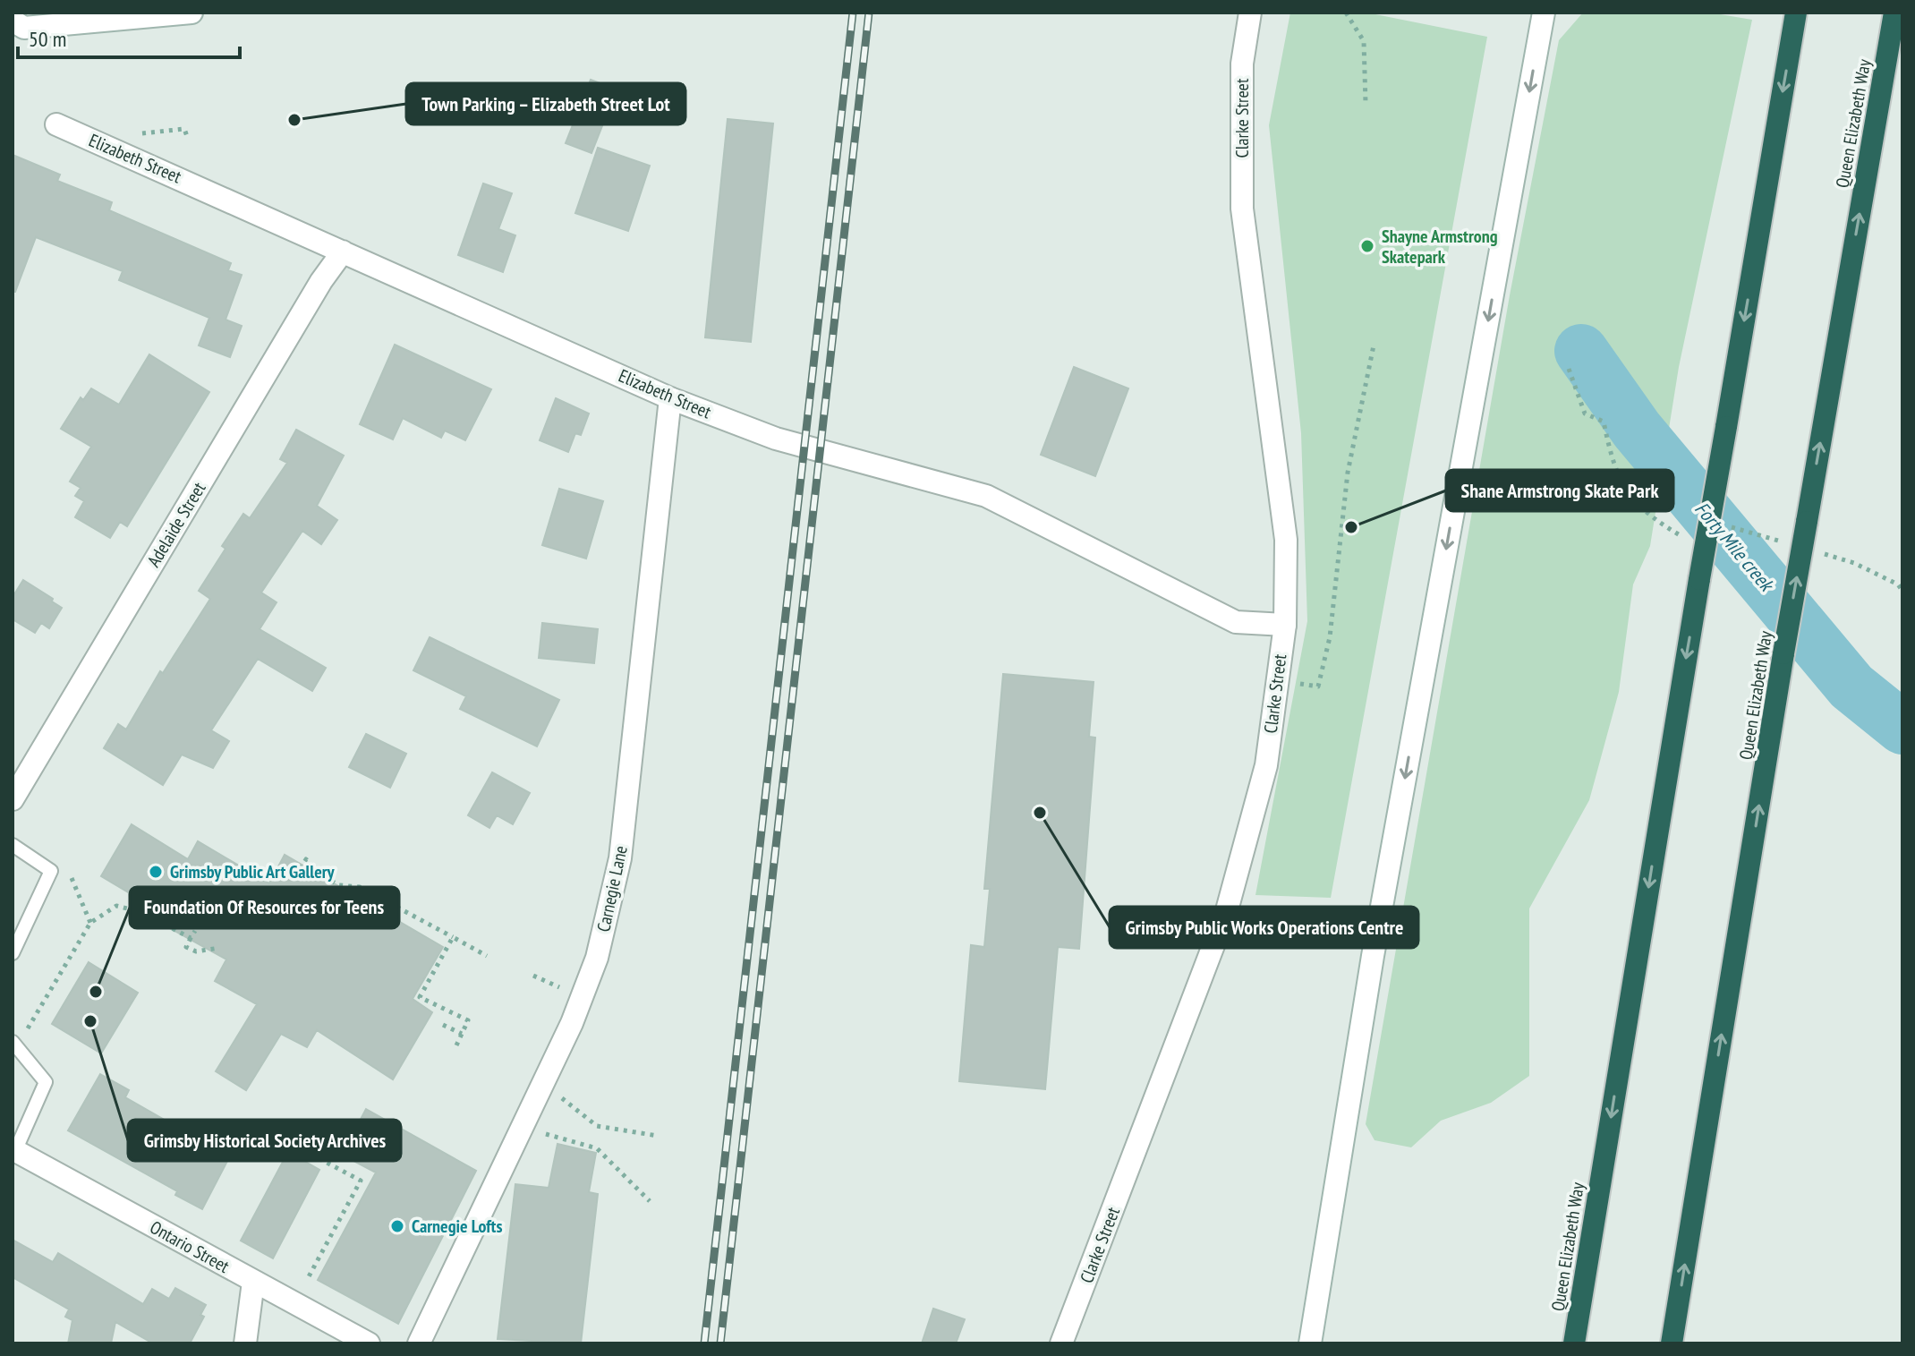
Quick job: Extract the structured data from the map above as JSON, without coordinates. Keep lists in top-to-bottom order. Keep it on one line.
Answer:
{"streets":{"highway":["Queen Elizabeth Way"],"street":["Clarke Street","Elizabeth Street","Adelaide Street","Carnegie Lane","Ontario Street"]},"crossings":[["Clarke Street","Elizabeth Street"],["Elizabeth Street","Adelaide Street"],["Elizabeth Street","Carnegie Lane"]],"water":["Forty Mile creek"],"places":["Town Parking – Elizabeth Street Lot","Shayne Armstrong Skatepark","Shane Armstrong Skate Park","Grimsby Public Works Operations Centre","Grimsby Public Art Gallery","Foundation Of Resources for Teens","Grimsby Historical Society Archives","Carnegie Lofts"],"scale_bar":"50 m"}
